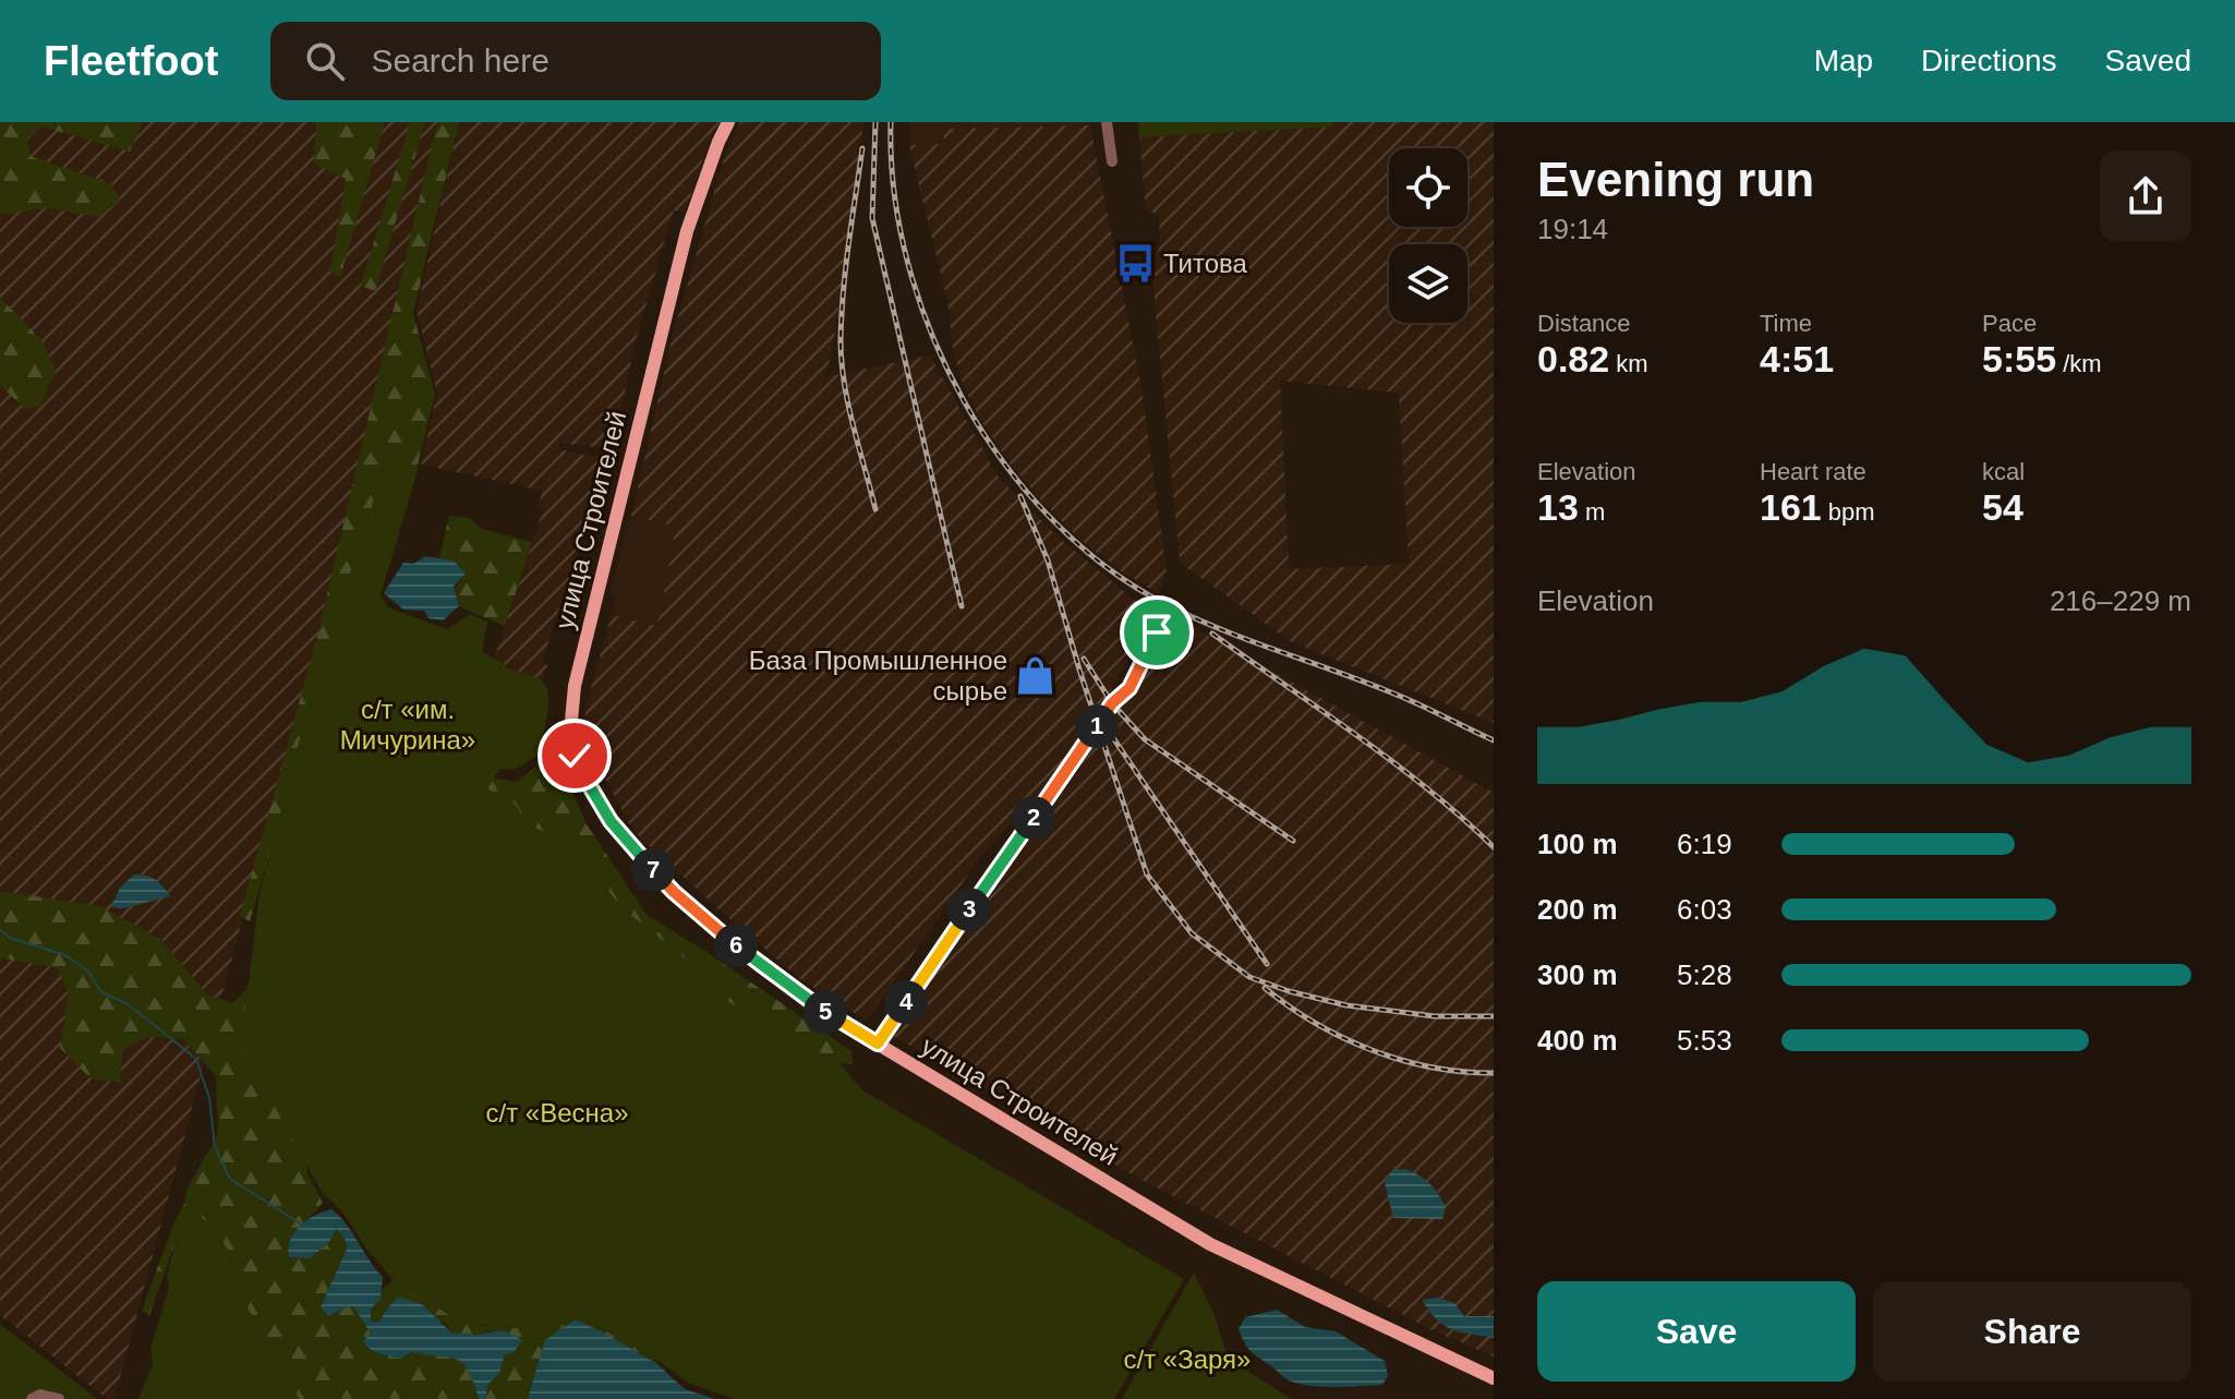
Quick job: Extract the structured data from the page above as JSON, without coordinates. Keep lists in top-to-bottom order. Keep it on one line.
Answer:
{"streets":{"main road":["улица Строителей"]},"parks":["с/т «им. Мичурина»","с/т «Весна»","с/т «Заря»"],"places":{"bus stop":["Титова"],"shop":["База Промышленное сырье"]},"page":{"header":"Fleetfoot","search":"Search here","nav":["Map","Directions","Saved"],"heading":["Evening run","19:14"],"stats":[["Distance","0.82 km"],["Time","4:51"],["Pace","5:55 /km"],["Elevation","13 m"],["Heart rate","161 bpm"],["kcal","54"]],"chart":["Elevation","216–229 m"],"pins":["1","2","7","3","6","4","5"],"list":[{"name":"100 m","note":"6:19"},{"name":"200 m","note":"6:03"},{"name":"300 m","note":"5:28"},{"name":"400 m","note":"5:53"}],"buttons":["Save","Share"]}}
